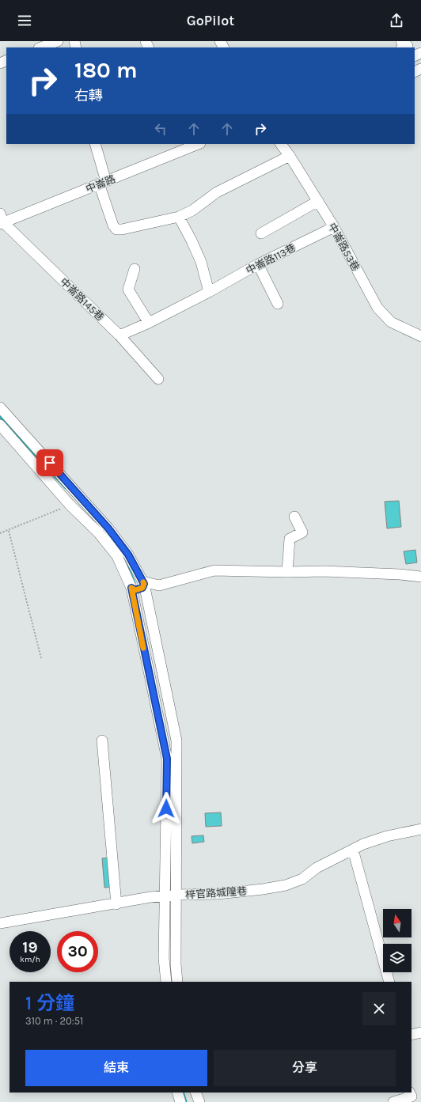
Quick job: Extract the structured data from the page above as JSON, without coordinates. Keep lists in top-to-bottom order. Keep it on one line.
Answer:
{"streets":{"street":["中崙路","中崙路53巷","中崙路113巷","中崙路145巷","梓官路城隍巷"]},"crossings":[["中崙路","中崙路145巷"],["中崙路53巷","中崙路113巷"],["中崙路113巷","中崙路145巷"]],"north":"top","page":{"header":"GoPilot","turn":["180 m","右轉"],"speed":"19 km/h","limit":"30","heading":["1 分鐘","310 m · 20:51"],"buttons":["結束","分享"]}}
